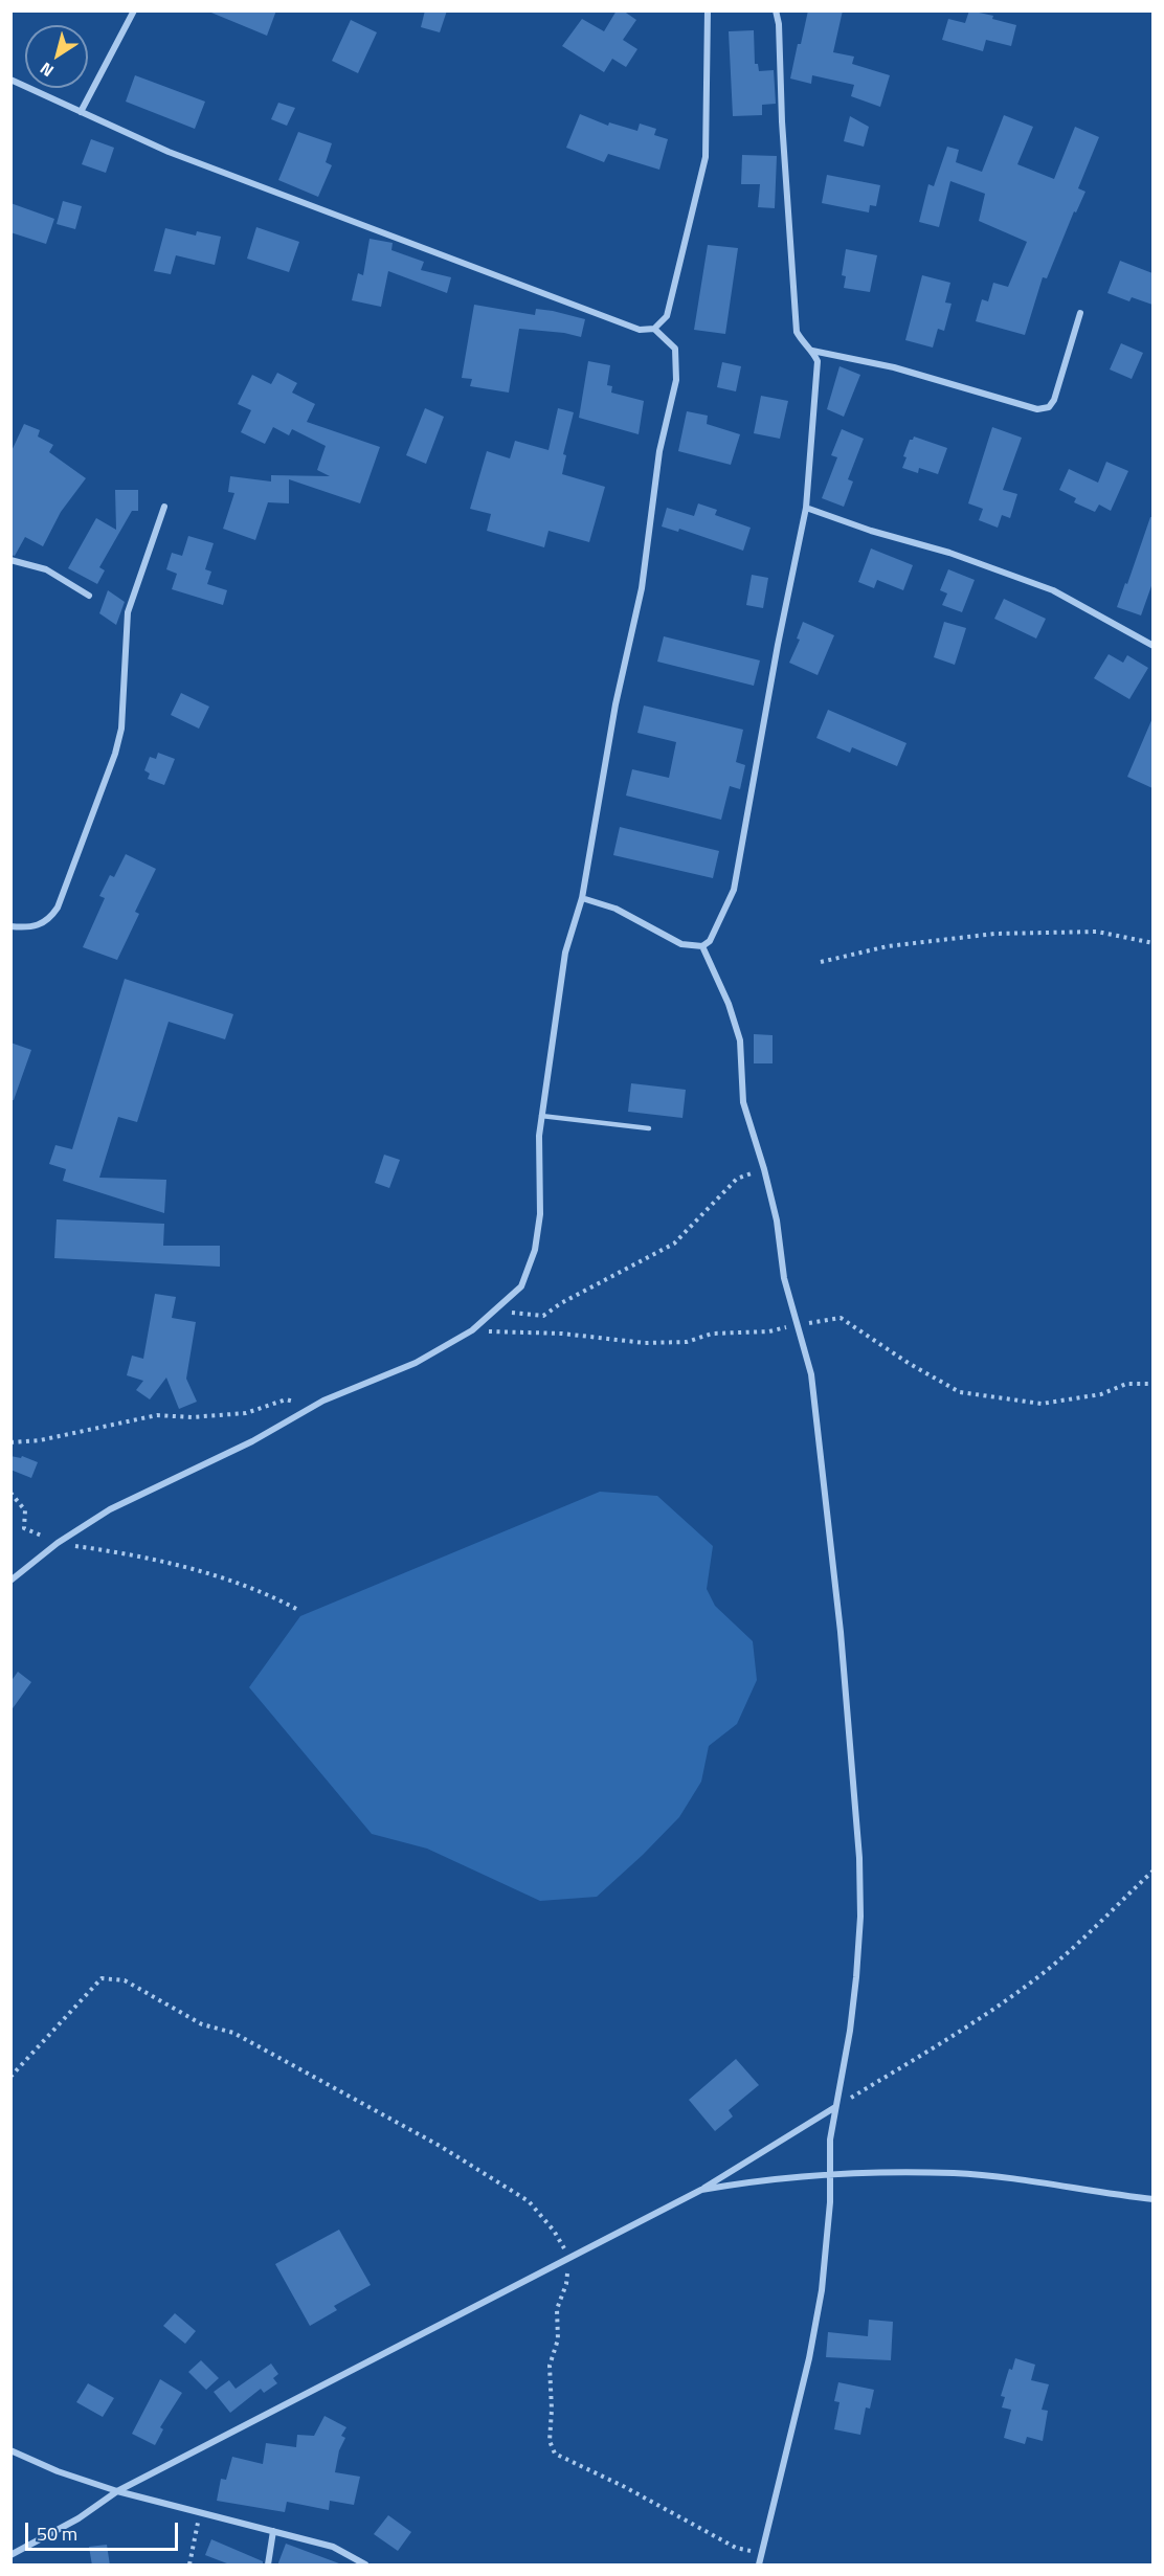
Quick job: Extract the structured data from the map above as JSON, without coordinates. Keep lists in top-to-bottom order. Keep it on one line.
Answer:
{"scale_bar":"50 m","north":"bottom left"}
